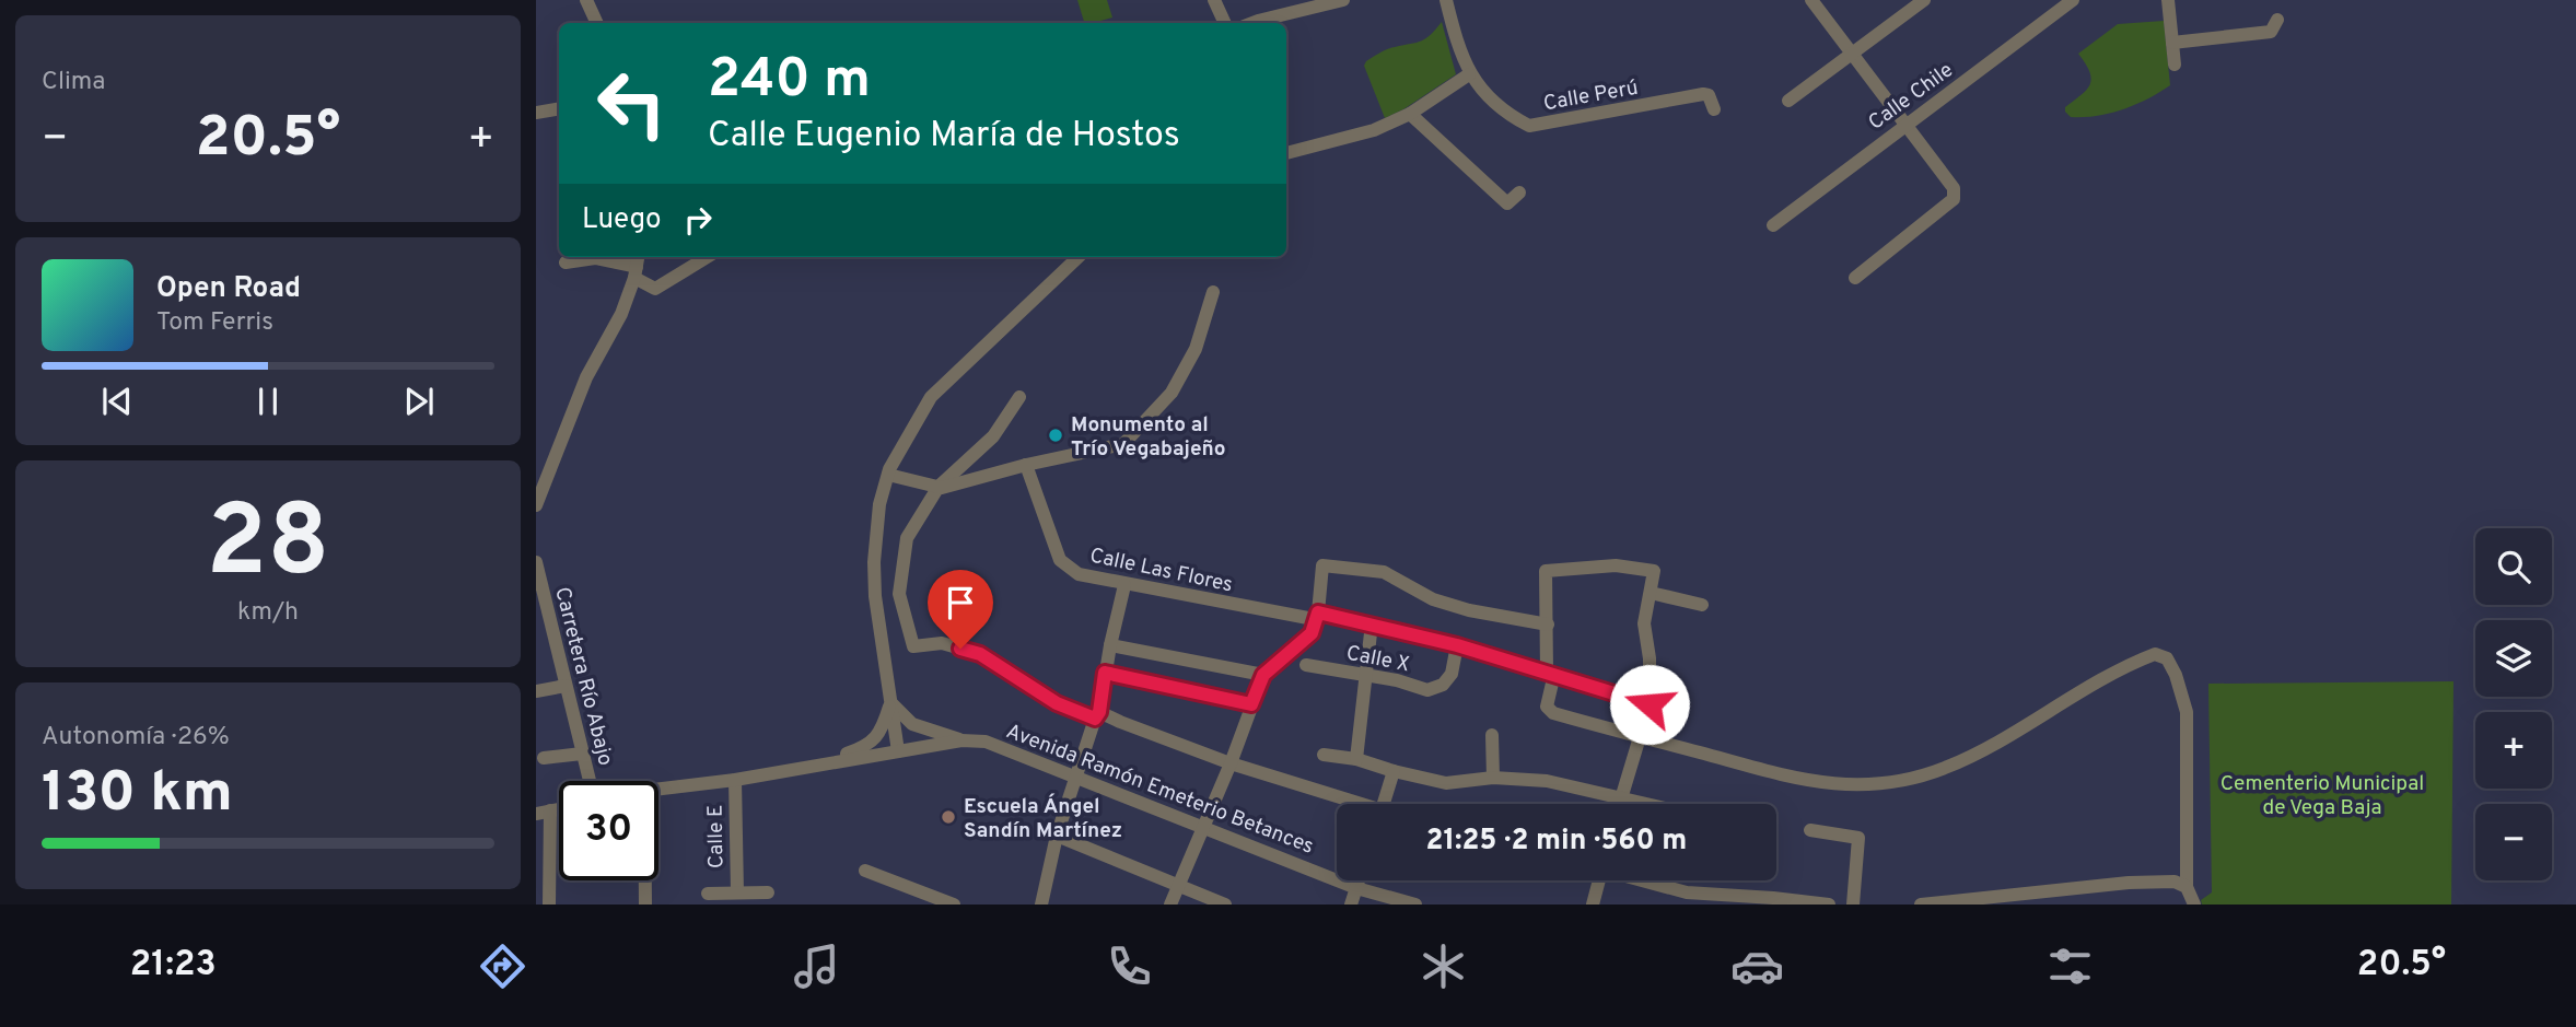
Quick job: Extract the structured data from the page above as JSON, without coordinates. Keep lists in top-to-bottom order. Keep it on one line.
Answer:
{"streets":{"street":["Calle Perú","Calle Chile","Calle Las Flores","Calle X","Carretera Río Abajo","Avenida Ramón Emeterio Betances","Calle E"]},"crossings":[["Calle Las Flores","Calle X"],["Avenida Ramón Emeterio Betances","Calle E"]],"parks":["Cementerio Municipal de Vega Baja"],"places":["Monumento al Trío Vegabajeño","Escuela Ángel Sandín Martínez"],"page":{"tile":["Clima",["28","km/h"],["Autonomía · 26%","130 km"]],"turn":["240 m","Calle Eugenio María de Hostos"],"heat":["−","20.5°","+"],"then":"Luego","song":["Open Road","Tom Ferris"],"map_buttons":["+","−"],"limit":"30","trip":"21:25 · 2 min · 560 m","tabs":["21:23","20.5°"]}}
